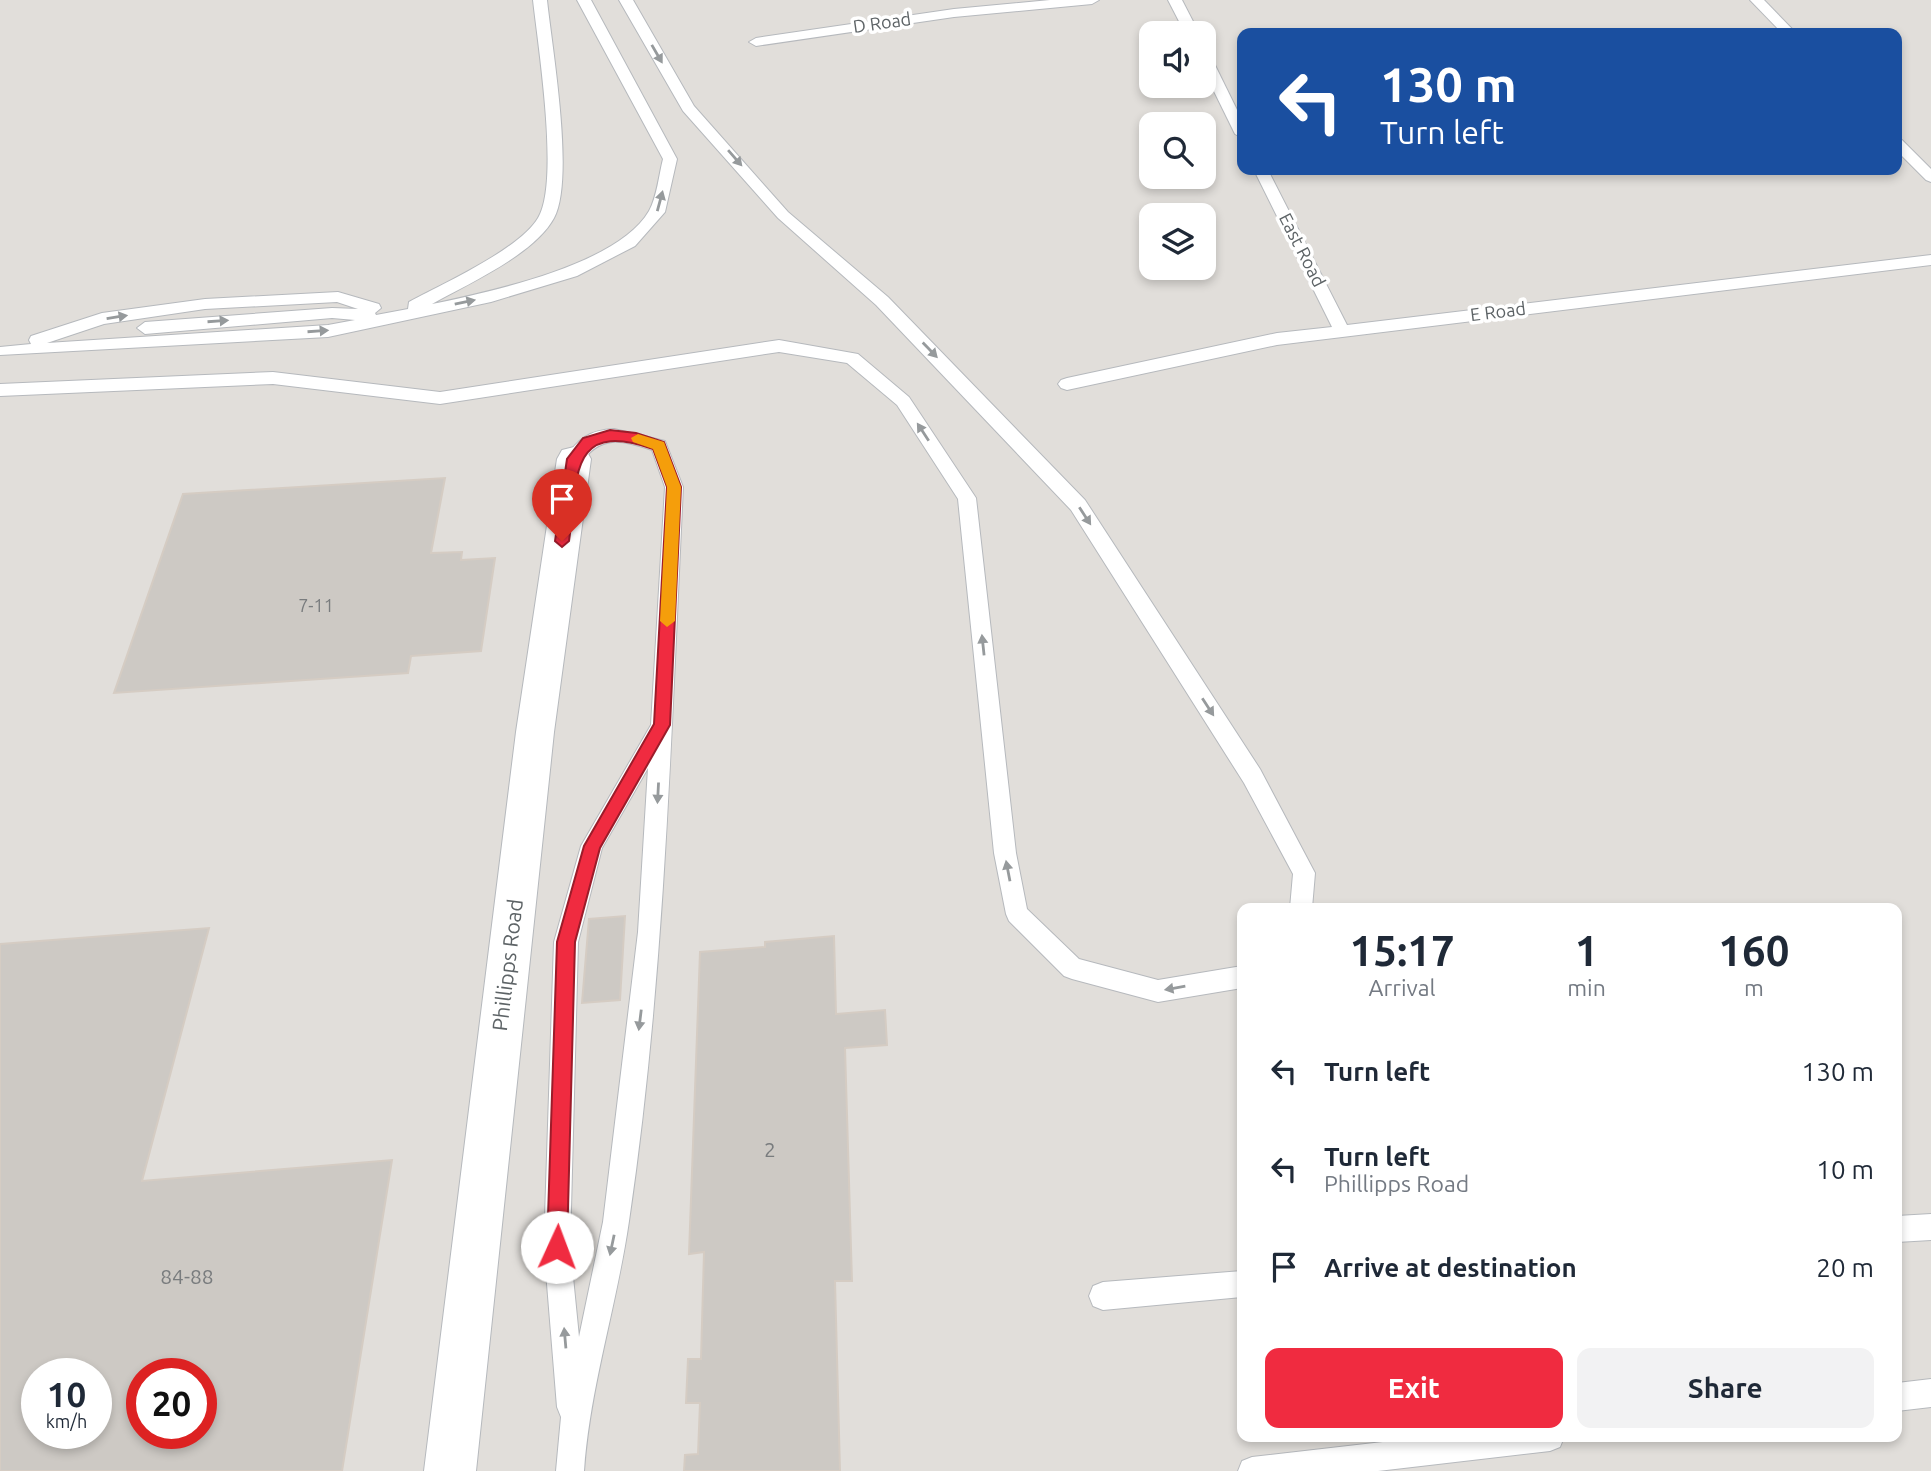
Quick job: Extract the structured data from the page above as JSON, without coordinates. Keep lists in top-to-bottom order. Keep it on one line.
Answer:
{"streets":{"street":["Phillipps Road"],"lane":["D Road","East Road","E Road"]},"crossings":[["East Road","E Road"]],"house_numbers":["7-11","2","84-88"],"page":{"turn":["130 m","Turn left"],"eta":["15:17","Arrival","1","min","160","m"],"list":[{"name":"Turn left","value":"130 m"},{"name":"Turn left","note":"Phillipps Road","value":"10 m"},{"name":"Arrive at destination","value":"20 m"}],"buttons":["Exit","Share"],"speed":"10 km/h","limit":"20"}}
